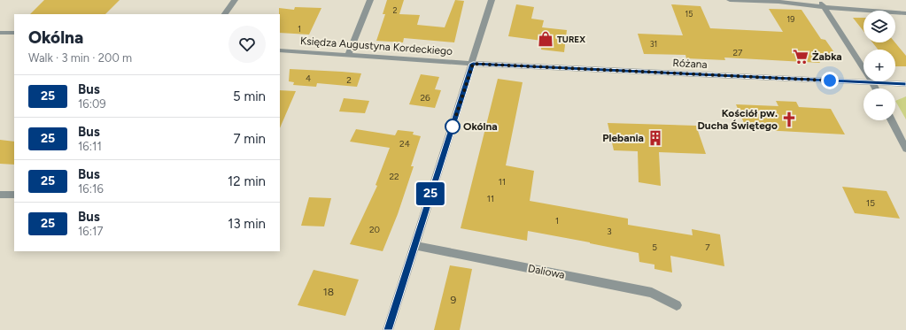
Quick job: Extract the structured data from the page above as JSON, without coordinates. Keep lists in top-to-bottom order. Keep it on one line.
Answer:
{"streets":{"street":["Księdza Augustyna Kordeckiego","Różana","Daliowa"]},"crossings":[["Księdza Augustyna Kordeckiego","Różana"]],"places":{"shop":["TUREX"],"supermarket":["Żabka"],"church":["Kościół pw. Ducha Świętego"],"other":["Okólna"],"building":["Plebania"]},"lines":["bus line 25"],"house_numbers":["2","15","19","1","31","27","4","2","26","24","22","11","11","15","1","20","3","5","7","18","9"],"page":{"on_map":"25","map_buttons":["+","−"],"heading":["Okólna","Walk · 3 min · 200 m"],"list":[{"mark":"25","name":"Bus","note":"16:09","value":"5 min"},{"mark":"25","name":"Bus","note":"16:11","value":"7 min"},{"mark":"25","name":"Bus","note":"16:16","value":"12 min"},{"mark":"25","name":"Bus","note":"16:17","value":"13 min"}]}}
